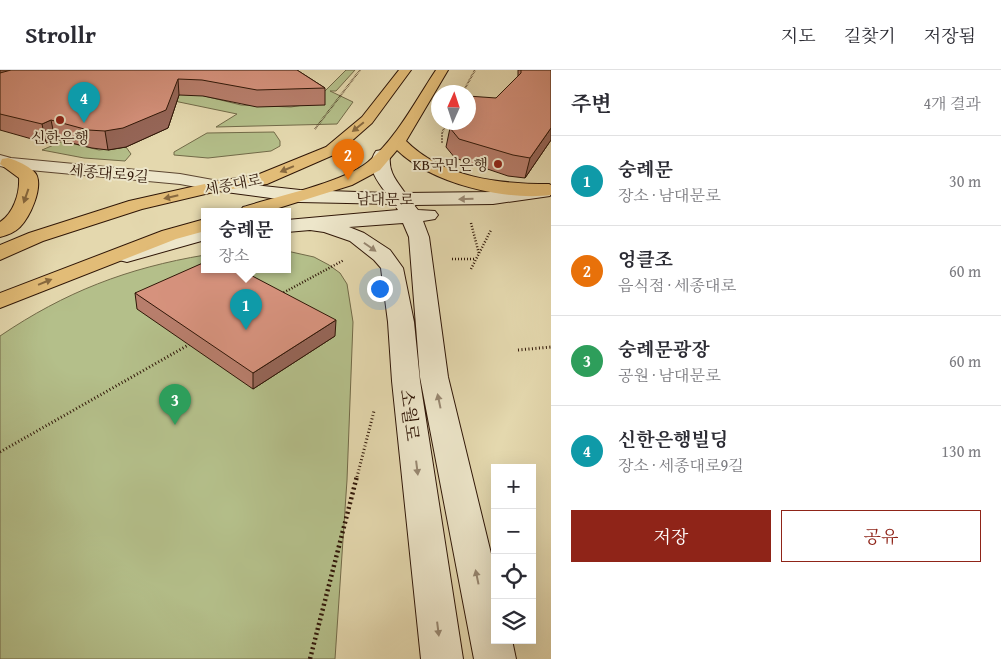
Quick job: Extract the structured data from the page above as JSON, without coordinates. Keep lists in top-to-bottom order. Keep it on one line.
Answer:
{"streets":{"main road":["세종대로9길","세종대로","남대문로","소월로"]},"crossings":[["세종대로9길","세종대로"],["세종대로9길","남대문로"],["세종대로","남대문로"],["세종대로","소월로"],["남대문로","소월로"]],"places":["신한은행","KB국민은행"],"north":"top","page":{"header":"Strollr","nav":["지도","길찾기","저장됨"],"heading":["주변","4개 결과"],"pins":["4","2","1","3"],"list":[{"mark":"1","name":"숭례문","note":"장소 · 남대문로","value":"30 m"},{"mark":"2","name":"엉클조","note":"음식점 · 세종대로","value":"60 m"},{"mark":"3","name":"숭례문광장","note":"공원 · 남대문로","value":"60 m"},{"mark":"4","name":"신한은행빌딩","note":"장소 · 세종대로9길","value":"130 m"}],"popup":["숭례문","장소"],"map_buttons":["+","−"],"buttons":["저장","공유"]}}
